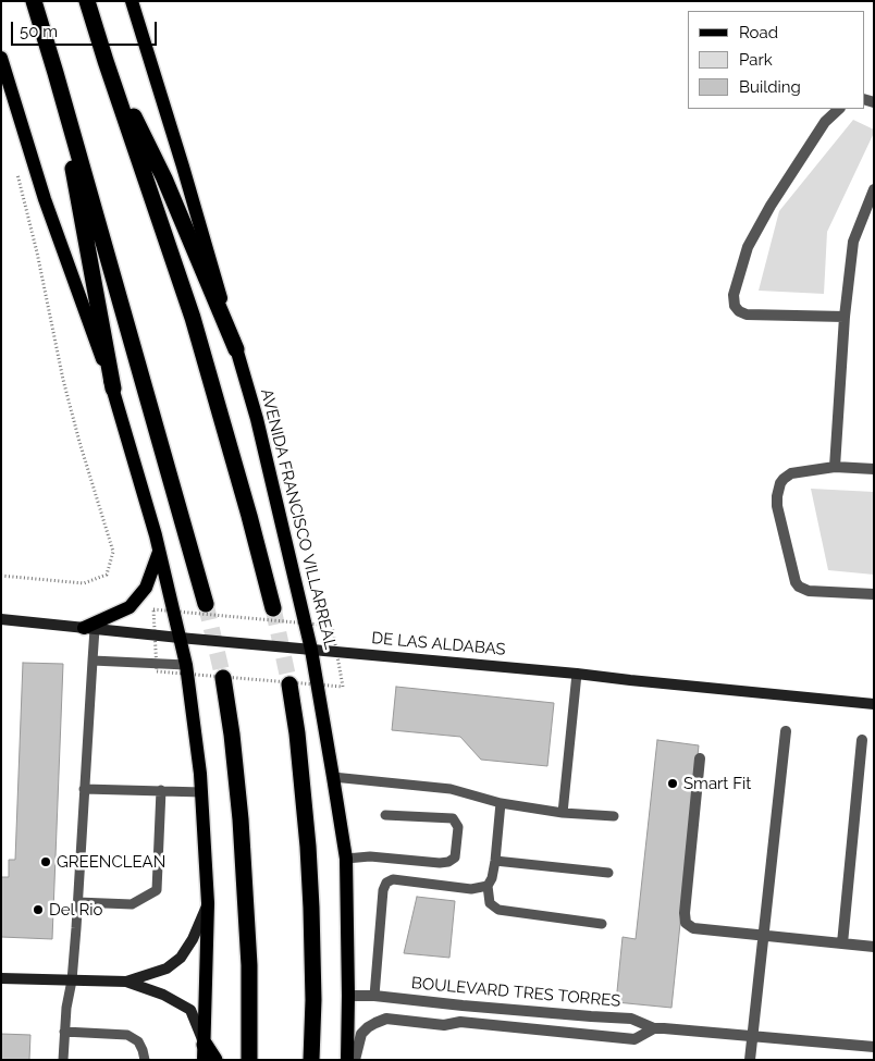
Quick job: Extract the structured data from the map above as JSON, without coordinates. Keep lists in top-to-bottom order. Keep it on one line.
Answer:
{"streets":{"main road":["AVENIDA FRANCISCO VILLARREAL"],"street":["DE LAS ALDABAS","BOULEVARD TRES TORRES"]},"crossings":[["AVENIDA FRANCISCO VILLARREAL","DE LAS ALDABAS"],["AVENIDA FRANCISCO VILLARREAL","BOULEVARD TRES TORRES"]],"places":["Smart Fit","GREENCLEAN","Del Rio"],"legend":["Road","Park","Building"],"scale_bar":"50 m"}
